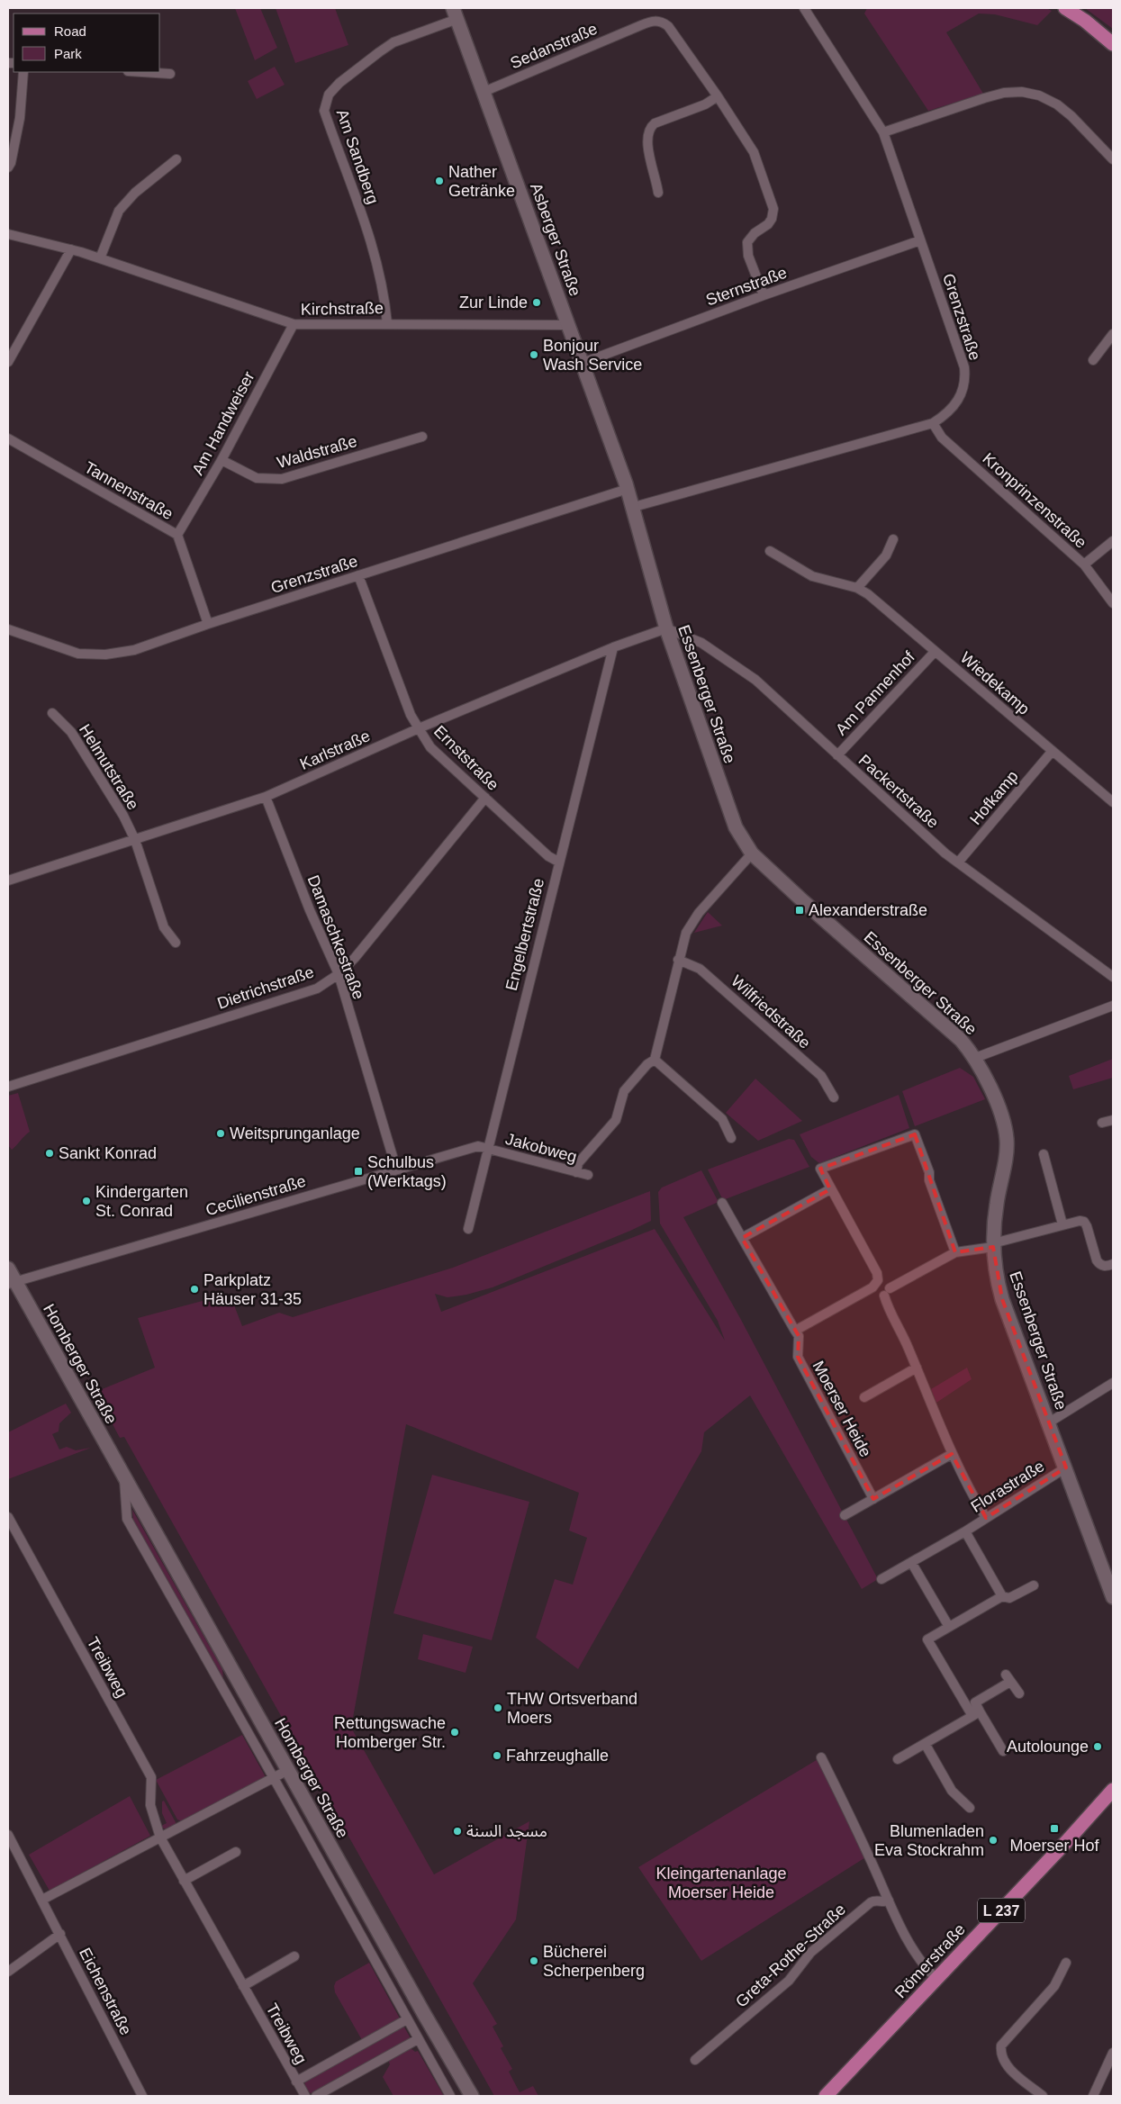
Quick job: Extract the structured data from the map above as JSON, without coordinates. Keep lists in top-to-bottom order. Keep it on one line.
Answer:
{"streets":{"main road":["L 237","Römerstraße"],"street":["Sedanstraße","Am Sandberg","Asberger Straße","Sternstraße","Kirchstraße","Grenzstraße","Am Handweiser","Waldstraße","Tannenstraße","Kronprinzenstraße","Wiedekamp","Am Pannenhof","Essenberger Straße","Karlstraße","Ernststraße","Helmutstraße","Packertstraße","Hofkamp","Engelbertstraße","Damaschkestraße","Dietrichstraße","Wilfriedstraße","Jakobweg","Cecilienstraße","Homberger Straße","Moerser Heide","Florastraße","Treibweg","Greta-Rothe-Straße","Eichenstraße"]},"crossings":[["Sedanstraße","Asberger Straße"],["Am Sandberg","Asberger Straße"],["Am Sandberg","Kirchstraße"],["Asberger Straße","Sternstraße"],["Asberger Straße","Kirchstraße"],["Asberger Straße","Grenzstraße"],["Asberger Straße","Essenberger Straße"],["Sternstraße","Grenzstraße"],["Kirchstraße","Am Handweiser"],["Grenzstraße","Tannenstraße"],["Grenzstraße","Kronprinzenstraße"],["Grenzstraße","Essenberger Straße"],["Grenzstraße","Ernststraße"],["Am Handweiser","Waldstraße"],["Am Handweiser","Tannenstraße"],["Wiedekamp","Am Pannenhof"],["Wiedekamp","Hofkamp"],["Am Pannenhof","Packertstraße"],["Essenberger Straße","Karlstraße"],["Essenberger Straße","Packertstraße"],["Essenberger Straße","Florastraße"],["Karlstraße","Ernststraße"],["Karlstraße","Helmutstraße"],["Karlstraße","Packertstraße"],["Karlstraße","Engelbertstraße"],["Karlstraße","Damaschkestraße"],["Ernststraße","Engelbertstraße"],["Ernststraße","Dietrichstraße"],["Packertstraße","Hofkamp"],["Engelbertstraße","Jakobweg"],["Engelbertstraße","Cecilienstraße"],["Damaschkestraße","Dietrichstraße"],["Damaschkestraße","Cecilienstraße"],["Jakobweg","Cecilienstraße"],["Cecilienstraße","Homberger Straße"]],"parks":["Kleingartenanlage Moerser Heide"],"places":{"other":["Nather Getränke","Zur Linde","Bonjour Wash Service","Weitsprunganlage","Sankt Konrad","Kindergarten St. Conrad","Parkplatz Häuser 31-35","THW Ortsverband Moers","Rettungswache Homberger Str.","Autolounge","Fahrzeughalle","مسجد السنة","Blumenladen Eva Stockrahm","Bücherei Scherpenberg"],"transit":["Alexanderstraße","Schulbus (Werktags)","Moerser Hof"]},"legend":["Road","Park"]}
